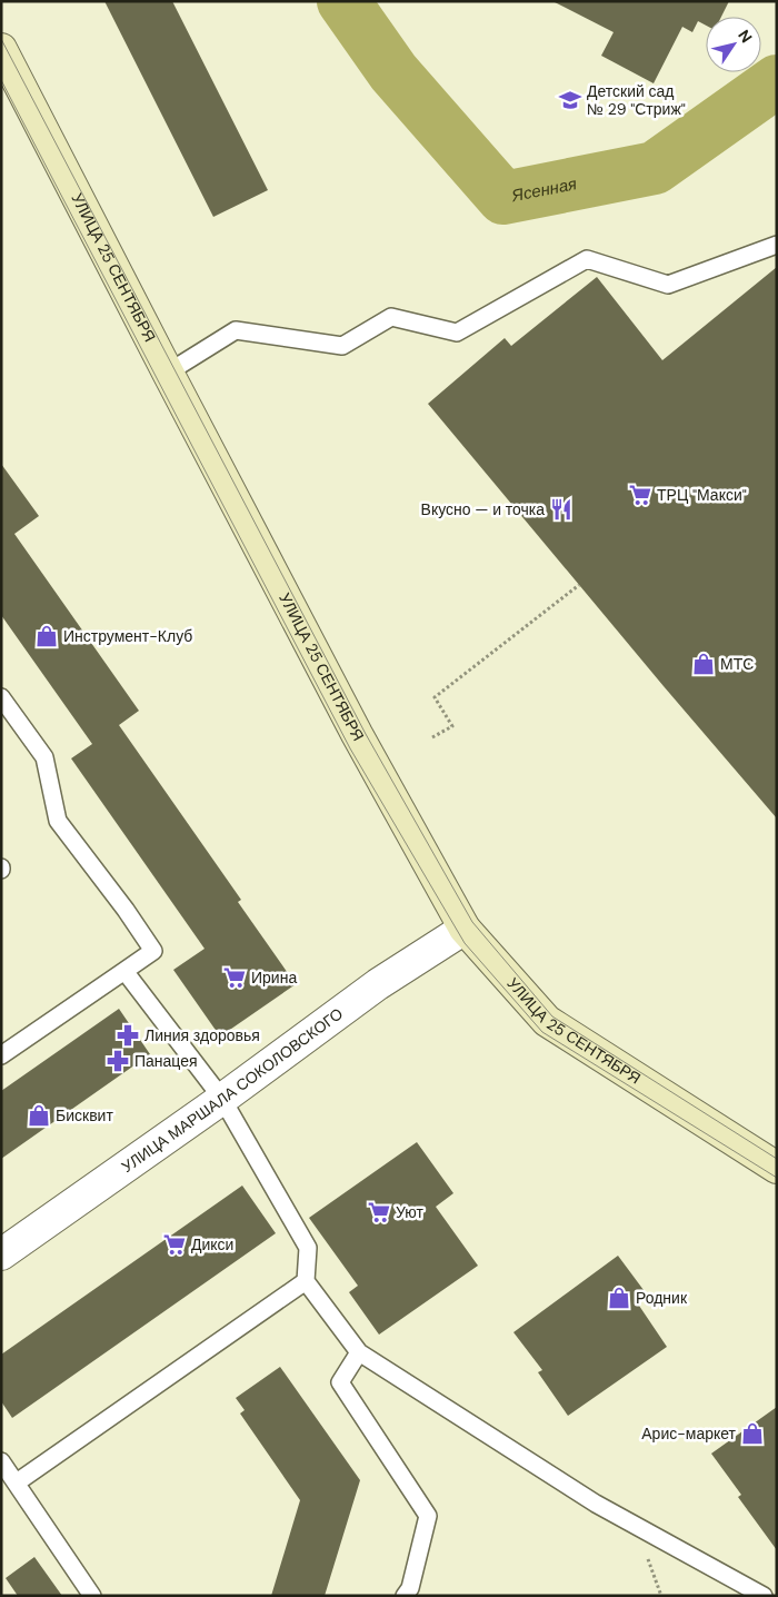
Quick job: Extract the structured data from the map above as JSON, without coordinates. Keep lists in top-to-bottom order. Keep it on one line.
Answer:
{"streets":{"main road":["УЛИЦА 25 СЕНТЯБРЯ"],"street":["УЛИЦА МАРШАЛА СОКОЛОВСКОГО"]},"crossings":[["УЛИЦА 25 СЕНТЯБРЯ","УЛИЦА МАРШАЛА СОКОЛОВСКОГО"]],"water":["Ясенная"],"places":{"school or university":["Детский сад № 29 \"Стриж\""],"supermarket":["ТРЦ \"Макси\"","Ирина","Уют","Дикси"],"restaurant":["Вкусно — и точка"],"shop":["Инструмент-Клуб","МТС","Бисквит","Родник","Арис-маркет"],"pharmacy":["Линия здоровья","Панацея"]},"north":"top right"}
